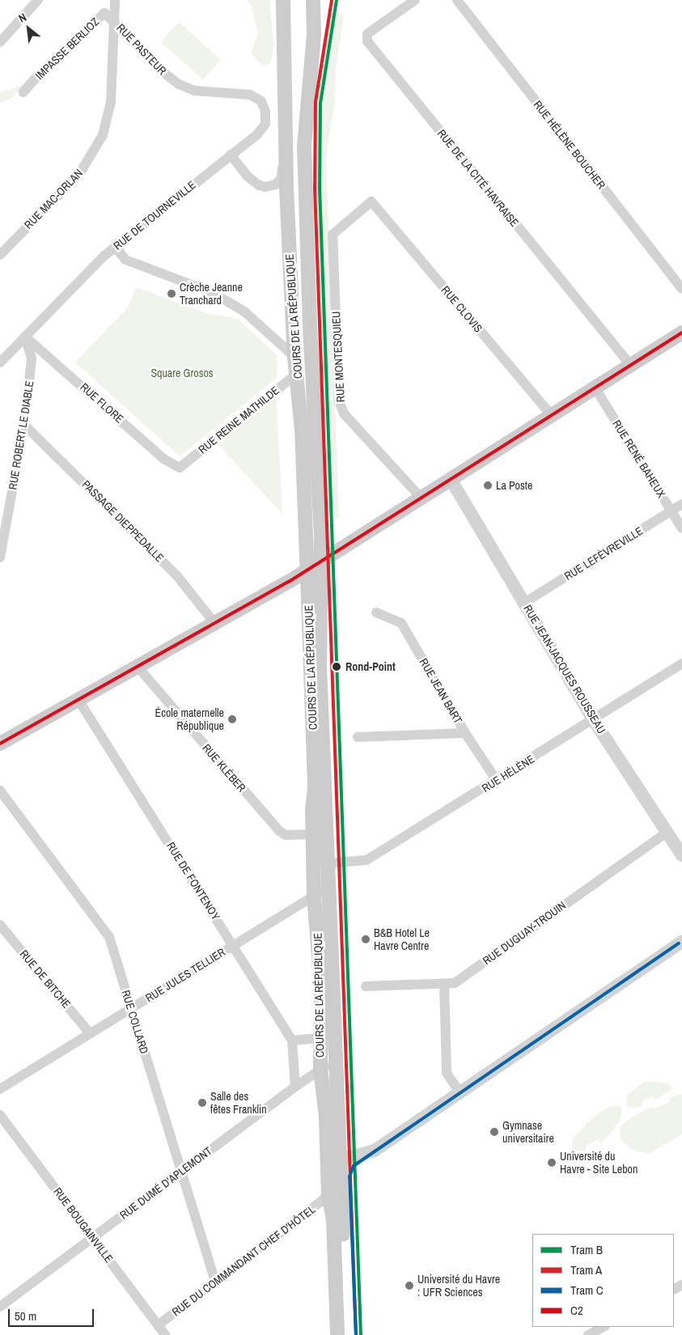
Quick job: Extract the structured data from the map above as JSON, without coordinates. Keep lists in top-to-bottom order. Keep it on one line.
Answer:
{"streets":{"main road":["COURS DE LA RÉPUBLIQUE"],"street":["IMPASSE BERLIOZ","RUE PASTEUR","RUE HÉLÈNE BOUCHER","RUE DE LA CITÉ HAVRAISE","RUE MAC-ORLAN","RUE DE TOURNEVILLE","RUE CLOVIS","RUE MONTESQUIEU","RUE FLORE","RUE REINE MATHILDE","RUE ROBERT LE DIABLE","RUE RENÉ BAHEUX","PASSAGE DIEPPEDALLE","RUE LEFÈVREVILLE","RUE JEAN-JACQUES ROUSSEAU","RUE JEAN BART","RUE KLÉBER","RUE HÉLÈNE","RUE DE FONTENOY","RUE DUGUAY-TROUIN","RUE JULES TELLIER","RUE DE BITCHE","RUE COLLARD","RUE DUMÉ D'APLEMONT","RUE BOUGAINVILLE","RUE DU COMMANDANT CHEF D'HÔTEL"]},"crossings":[["IMPASSE BERLIOZ","RUE PASTEUR"],["IMPASSE BERLIOZ","RUE MAC-ORLAN"],["RUE PASTEUR","RUE MAC-ORLAN"],["RUE PASTEUR","RUE DE TOURNEVILLE"],["RUE DE TOURNEVILLE","RUE FLORE"],["RUE DE TOURNEVILLE","RUE ROBERT LE DIABLE"],["RUE CLOVIS","RUE MONTESQUIEU"],["COURS DE LA RÉPUBLIQUE","RUE REINE MATHILDE"],["COURS DE LA RÉPUBLIQUE","RUE KLÉBER"],["COURS DE LA RÉPUBLIQUE","RUE HÉLÈNE"],["COURS DE LA RÉPUBLIQUE","RUE JULES TELLIER"],["COURS DE LA RÉPUBLIQUE","RUE DUMÉ D'APLEMONT"],["COURS DE LA RÉPUBLIQUE","RUE DU COMMANDANT CHEF D'HÔTEL"],["RUE FLORE","RUE REINE MATHILDE"],["RUE FLORE","RUE ROBERT LE DIABLE"],["RUE ROBERT LE DIABLE","PASSAGE DIEPPEDALLE"],["RUE RENÉ BAHEUX","RUE LEFÈVREVILLE"],["RUE LEFÈVREVILLE","RUE JEAN-JACQUES ROUSSEAU"],["RUE JEAN-JACQUES ROUSSEAU","RUE HÉLÈNE"],["RUE JEAN-JACQUES ROUSSEAU","RUE DUGUAY-TROUIN"],["RUE JEAN BART","RUE HÉLÈNE"],["RUE DE FONTENOY","RUE JULES TELLIER"],["RUE JULES TELLIER","RUE DE BITCHE"],["RUE JULES TELLIER","RUE COLLARD"],["RUE COLLARD","RUE DUMÉ D'APLEMONT"],["RUE COLLARD","RUE DU COMMANDANT CHEF D'HÔTEL"],["RUE DUMÉ D'APLEMONT","RUE BOUGAINVILLE"],["RUE BOUGAINVILLE","RUE DU COMMANDANT CHEF D'HÔTEL"]],"parks":["Square Grosos"],"places":["Crèche Jeanne Tranchard","La Poste","Rond-Point","École maternelle République","B&B Hotel Le Havre Centre","Salle des fêtes Franklin","Gymnase universitaire","Université du Havre - Site Lebon","Université du Havre : UFR Sciences"],"lines":["tram line B","tram line A","transit line C2","tram line C"],"legend":["Tram B","Tram A","Tram C","C2"],"scale_bar":"50 m","north":"top left"}
